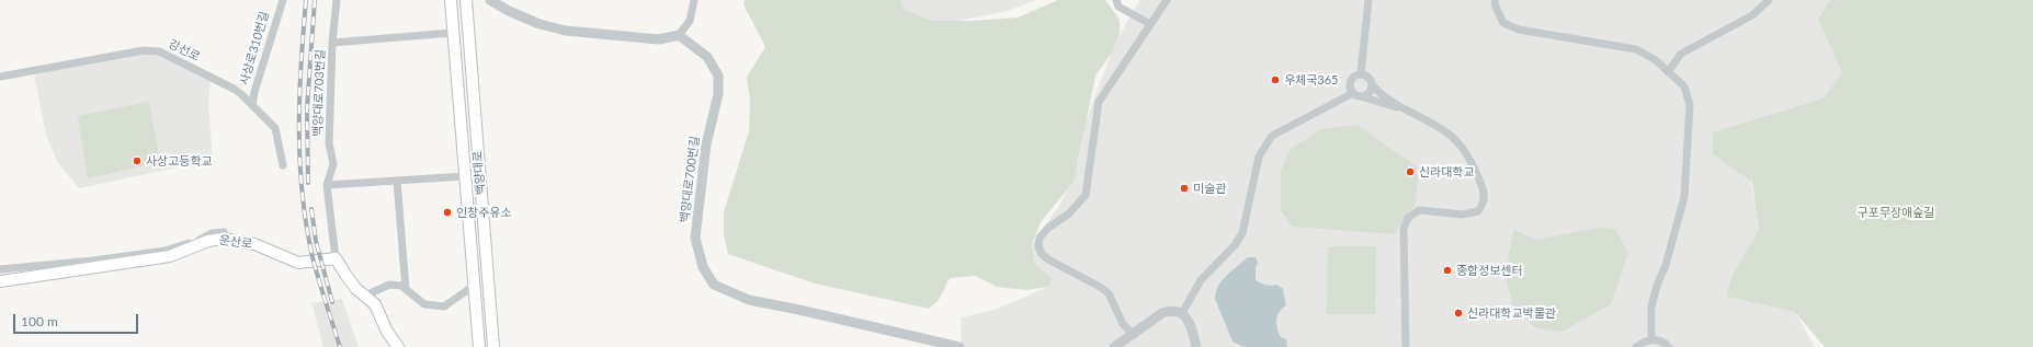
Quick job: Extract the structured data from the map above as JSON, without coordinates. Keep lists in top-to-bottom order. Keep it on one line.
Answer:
{"streets":{"main road":["백양대로","운산로"],"street":["사상로310번길","강선로","백양대로703번길","백양대로700번길"]},"crossings":[["사상로310번길","강선로"],["백양대로703번길","운산로"]],"parks":["구포무장애숲길"],"places":["우체국365","사상고등학교","신라대학교","미술관","인창주유소","종합정보센터","신라대학교박물관"],"scale_bar":"100 m"}
